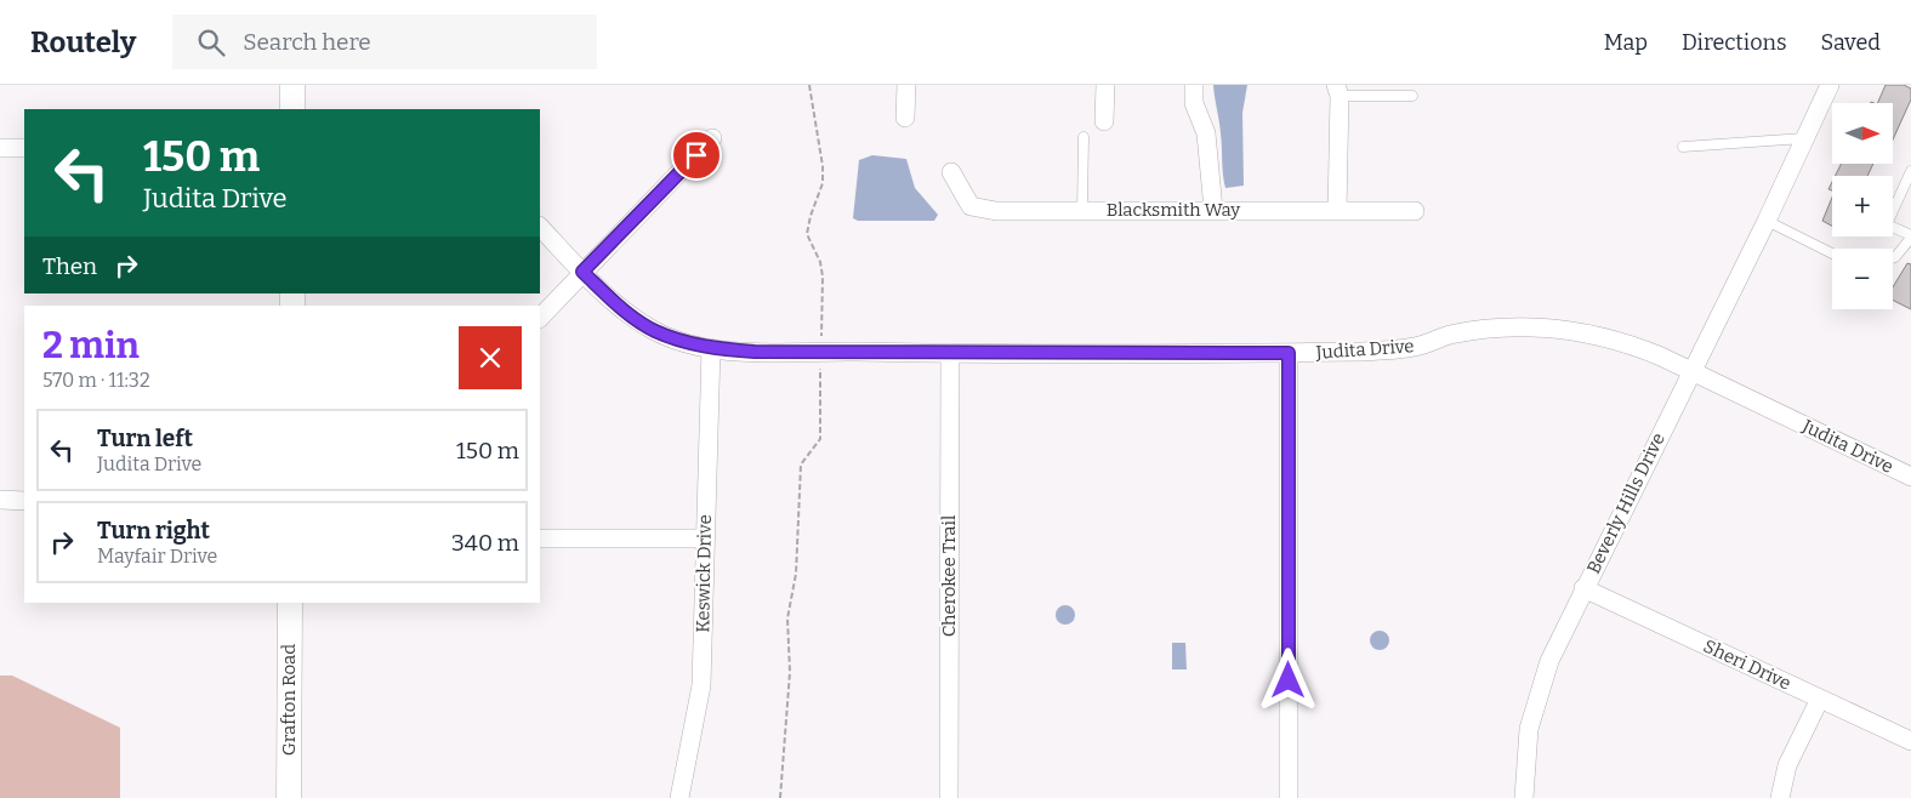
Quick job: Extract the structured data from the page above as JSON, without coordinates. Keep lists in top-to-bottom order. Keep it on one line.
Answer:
{"streets":{"street":["Blacksmith Way","Judita Drive","Beverly Hills Drive","Keswick Drive","Cherokee Trail","Sheri Drive","Grafton Road"]},"crossings":[["Judita Drive","Beverly Hills Drive"],["Judita Drive","Keswick Drive"],["Judita Drive","Cherokee Trail"],["Beverly Hills Drive","Sheri Drive"]],"north":"right","page":{"header":"Routely","search":"Search here","nav":["Map","Directions","Saved"],"map_buttons":["+","−"],"turn":["150 m","Judita Drive"],"then":"Then","heading":["2 min","570 m · 11:32"],"list":[{"name":"Turn left","note":"Judita Drive","value":"150 m"},{"name":"Turn right","note":"Mayfair Drive","value":"340 m"}]}}
